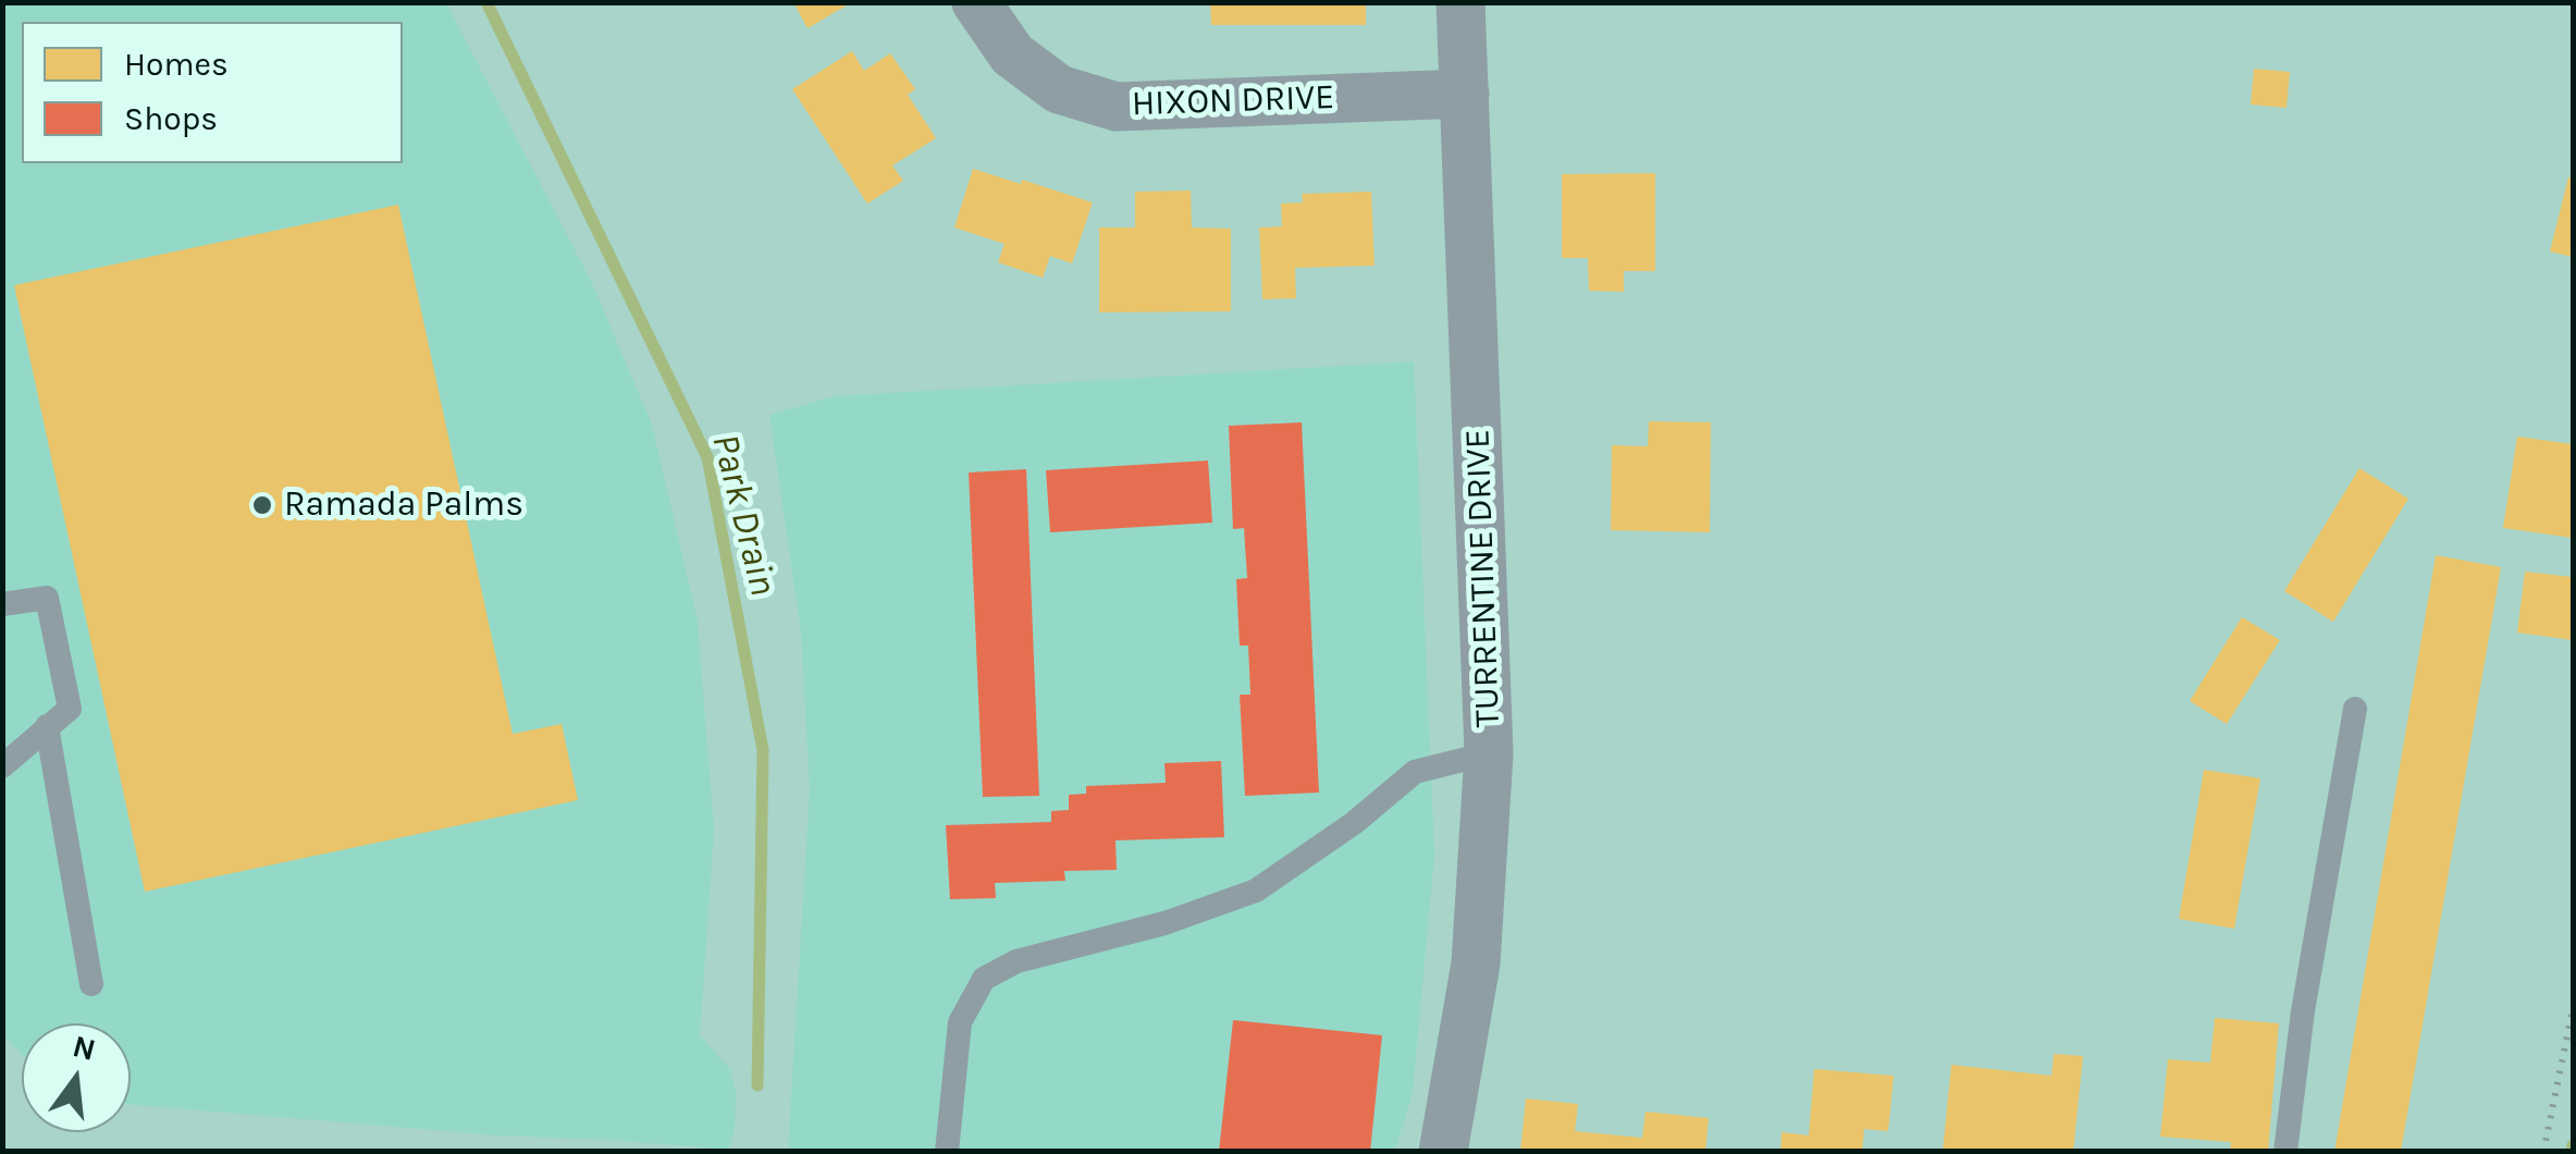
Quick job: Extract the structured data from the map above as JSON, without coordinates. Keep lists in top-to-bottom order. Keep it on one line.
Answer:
{"streets":{"street":["HIXON DRIVE","TURRENTINE DRIVE"]},"crossings":[["HIXON DRIVE","TURRENTINE DRIVE"]],"water":["Park Drain"],"places":["Ramada Palms"],"legend":["Homes","Shops"],"north":"top"}
